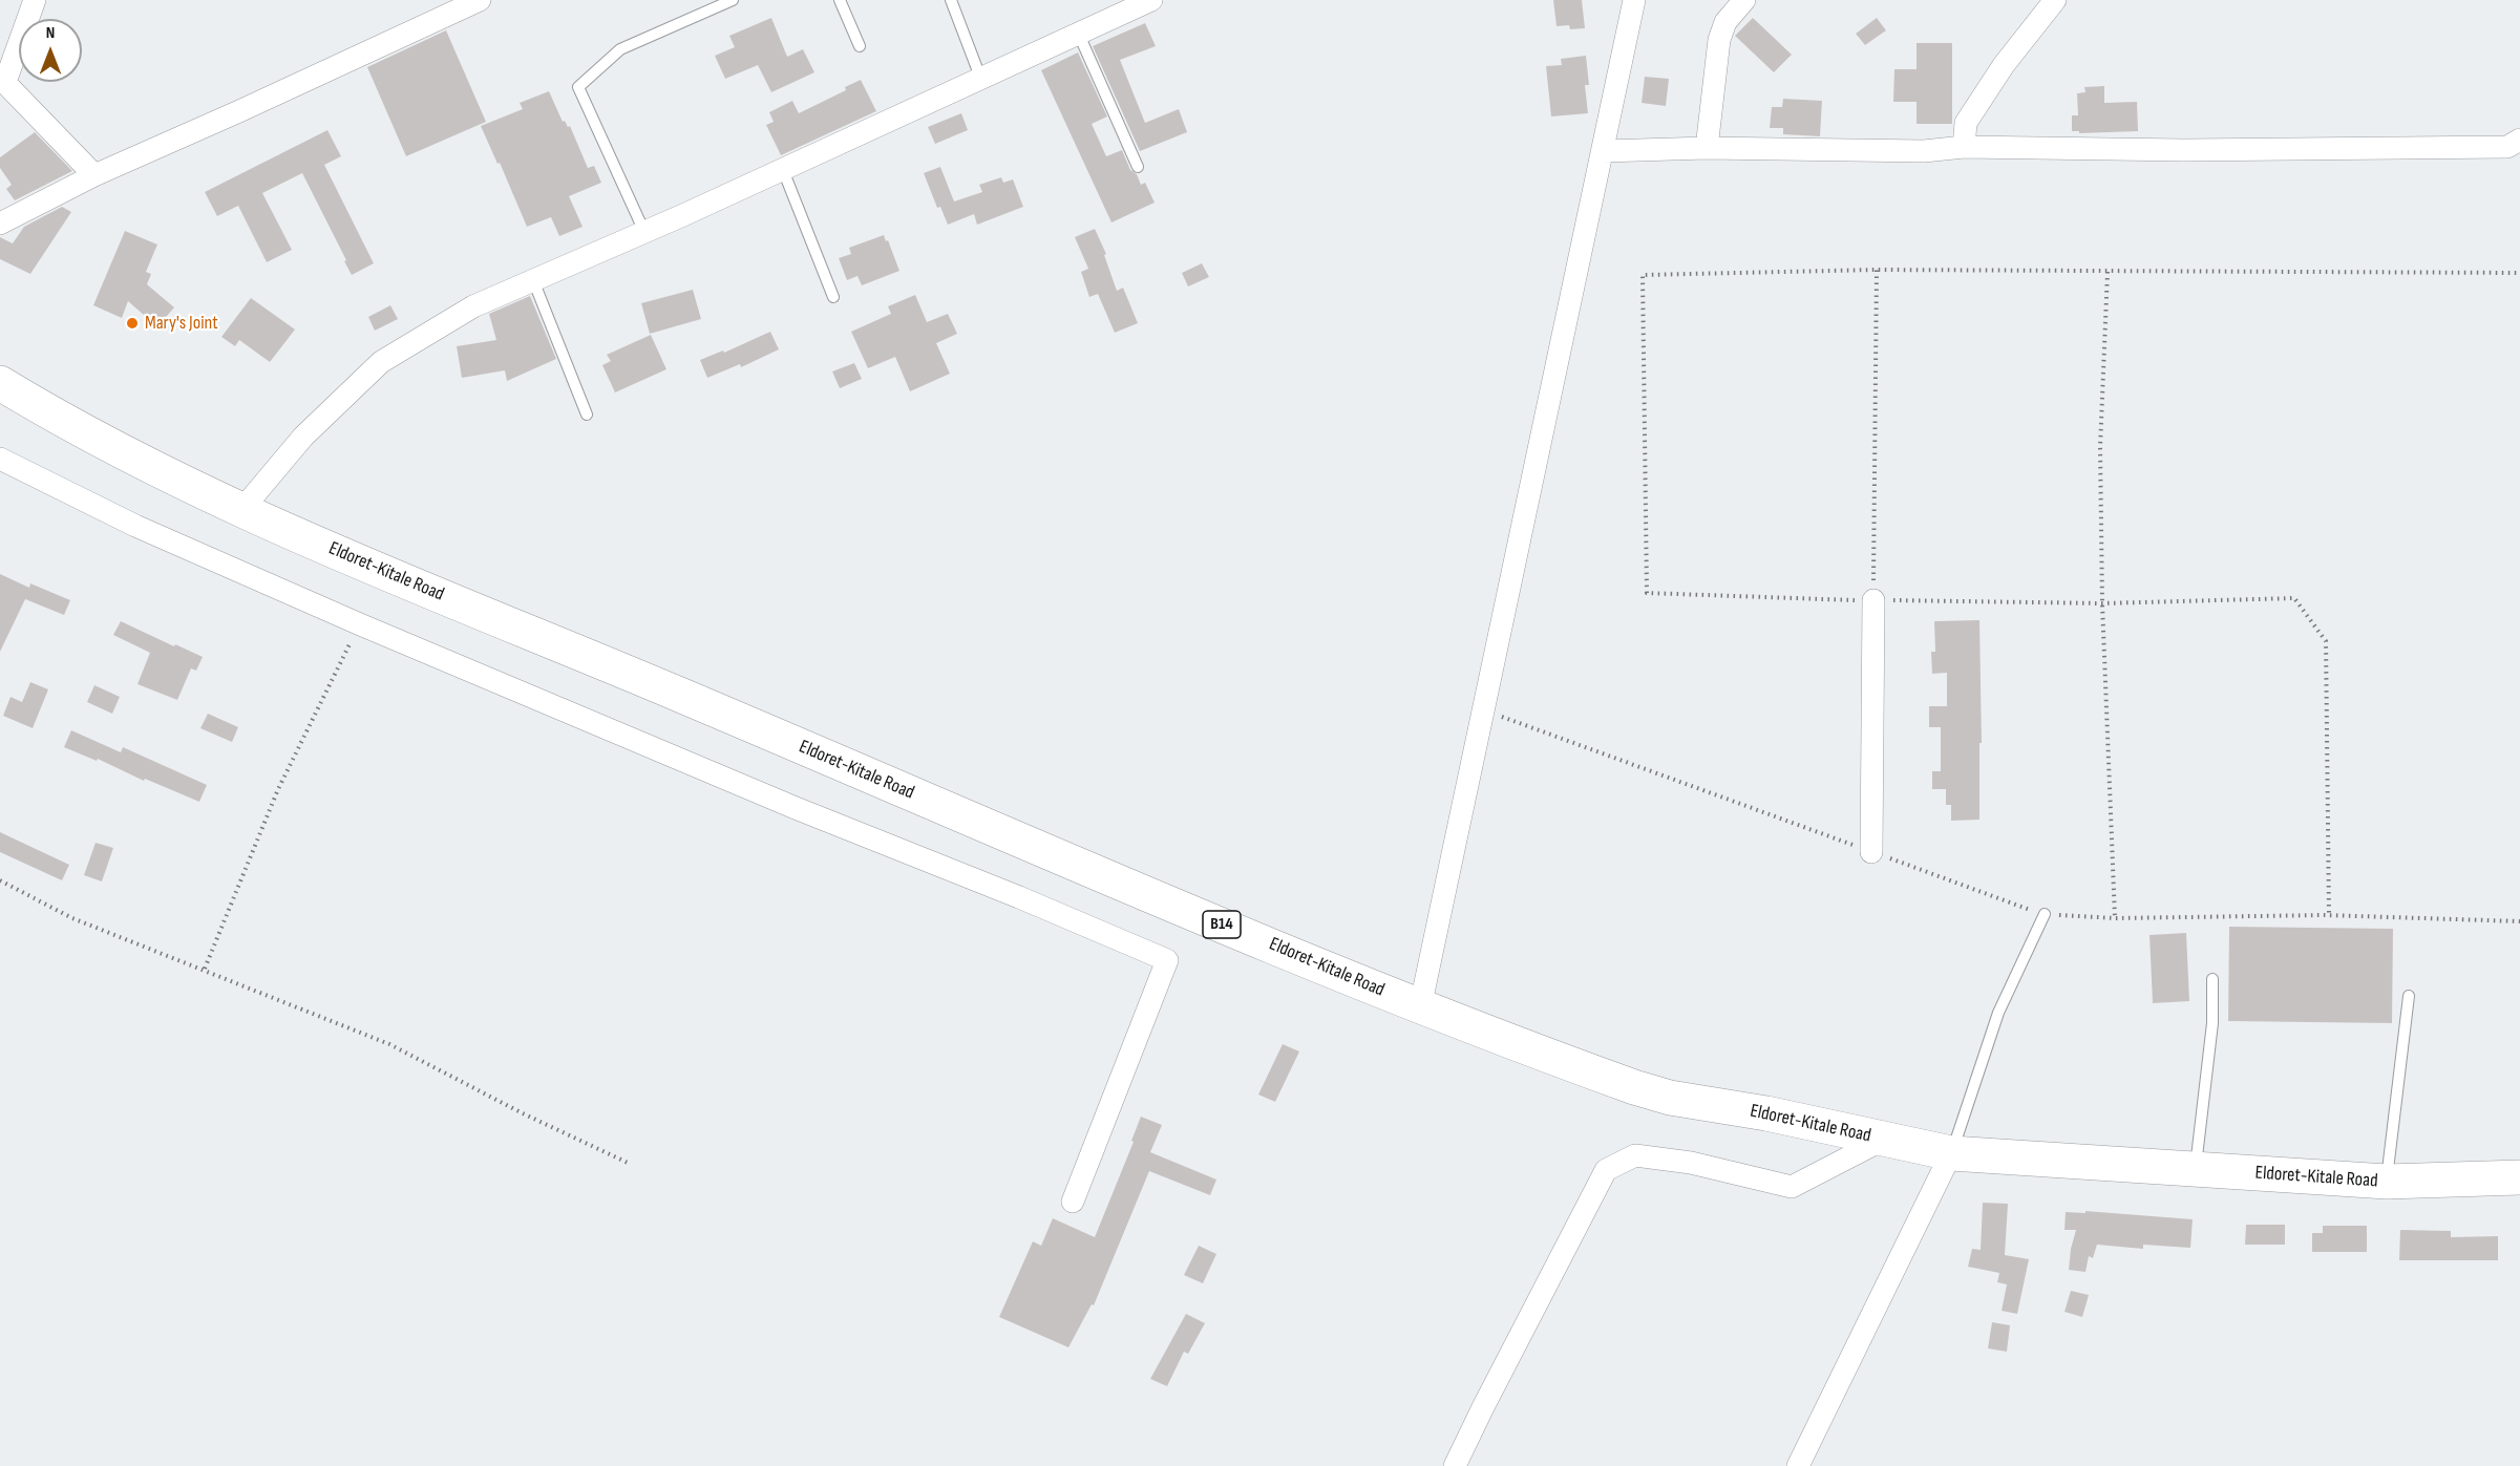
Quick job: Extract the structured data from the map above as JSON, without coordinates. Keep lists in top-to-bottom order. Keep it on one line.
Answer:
{"streets":{"highway":["Eldoret-Kitale Road","B14"]},"places":["Mary's Joint"],"north":"top"}
